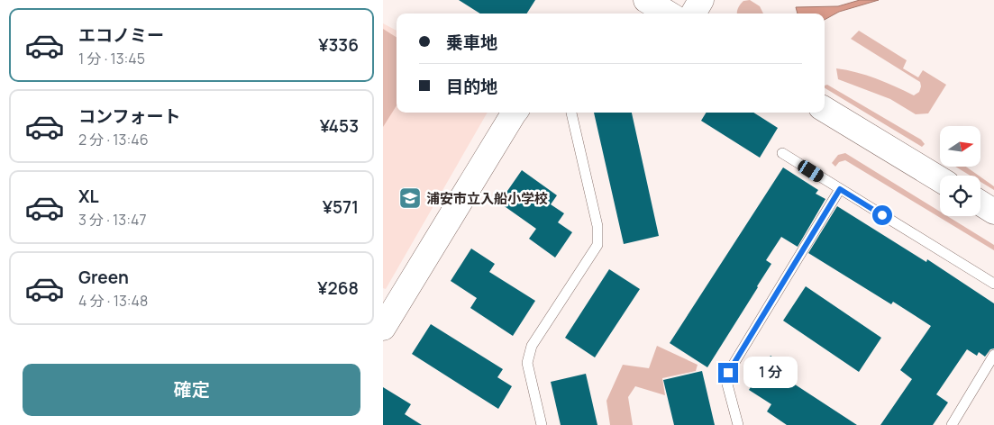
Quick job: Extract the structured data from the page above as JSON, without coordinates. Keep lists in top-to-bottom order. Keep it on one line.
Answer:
{"places":{"school or university":["浦安市立入船小学校"]},"north":"right","page":{"list":[{"name":"エコノミー","note":"1 分 · 13:45","value":"¥336"},{"name":"コンフォート","note":"2 分 · 13:46","value":"¥453"},{"name":"XL","note":"3 分 · 13:47","value":"¥571"},{"name":"Green","note":"4 分 · 13:48","value":"¥268"}],"banner":["乗車地","目的地"],"buttons":"確定","bubble":"1 分"}}
